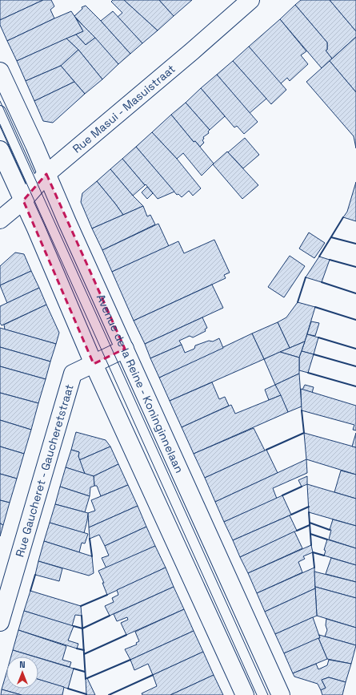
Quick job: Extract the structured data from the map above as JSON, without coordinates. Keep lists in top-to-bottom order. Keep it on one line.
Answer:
{"streets":{"street":["Rue Masui - Masuistraat","Avenue de la Reine - Koninginnelaan","Rue Gaucheret - Gaucheretstraat"]},"crossings":[["Rue Masui - Masuistraat","Avenue de la Reine - Koninginnelaan"],["Avenue de la Reine - Koninginnelaan","Rue Gaucheret - Gaucheretstraat"]],"north":"top"}
